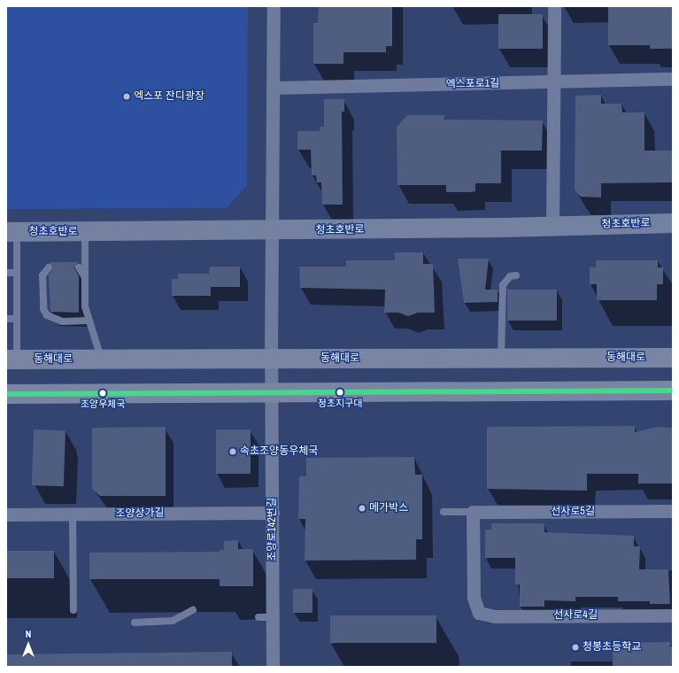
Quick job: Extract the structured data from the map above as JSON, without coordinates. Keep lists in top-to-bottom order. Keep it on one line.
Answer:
{"streets":{"main road":["동해대로"],"street":["엑스포로1길","청초호반로","선사로5길","조양상가길","조양로142번길","선사로4길"]},"crossings":[["엑스포로1길","조양로142번길"],["청초호반로","조양로142번길"],["동해대로","조양로142번길"],["선사로5길","선사로4길"],["조양상가길","조양로142번길"]],"places":["엑스포 잔디광장","청초지구대","조양우체국","속초조양동우체국","메가박스","청봉초등학교"],"north":"top"}
